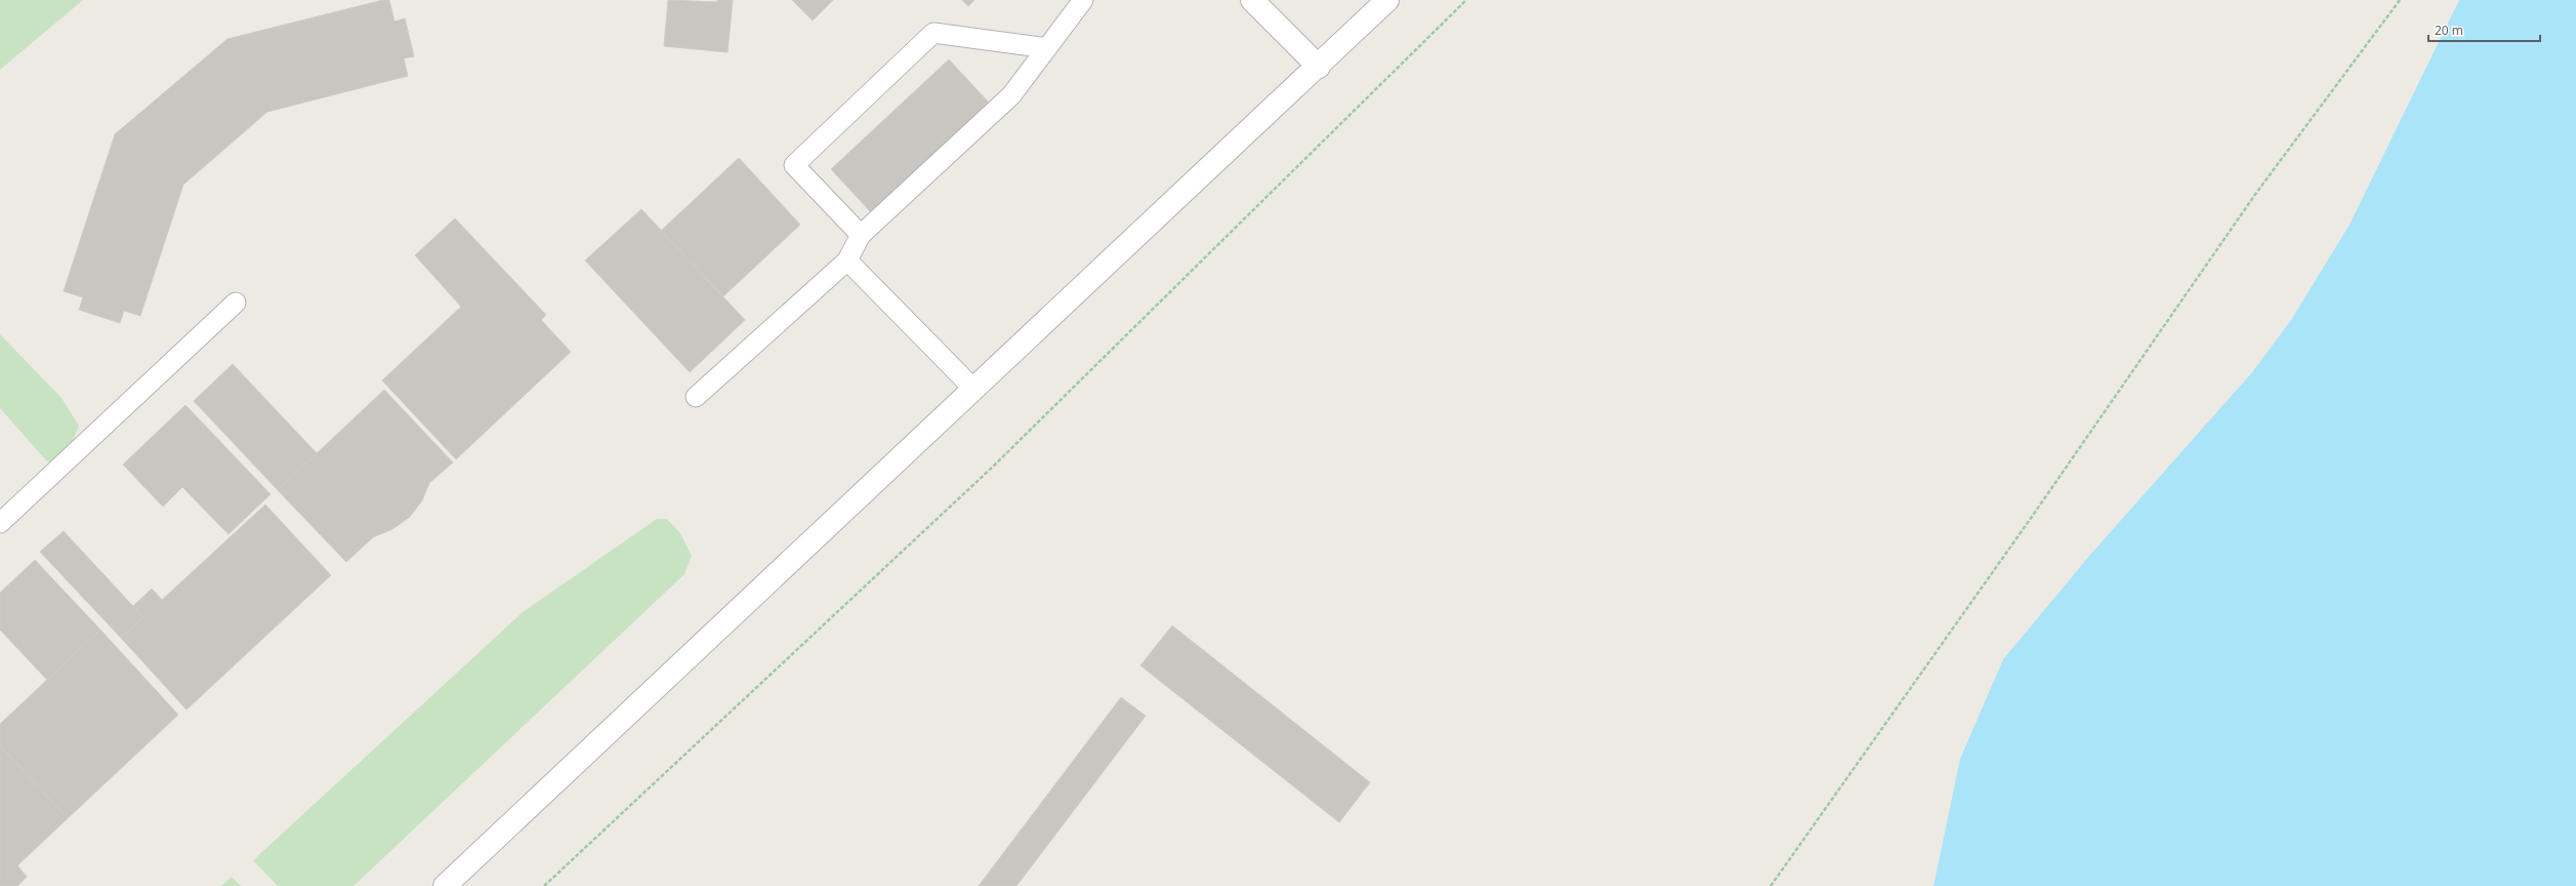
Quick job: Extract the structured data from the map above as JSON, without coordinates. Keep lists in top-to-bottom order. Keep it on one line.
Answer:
{"scale_bar":"20 m"}
